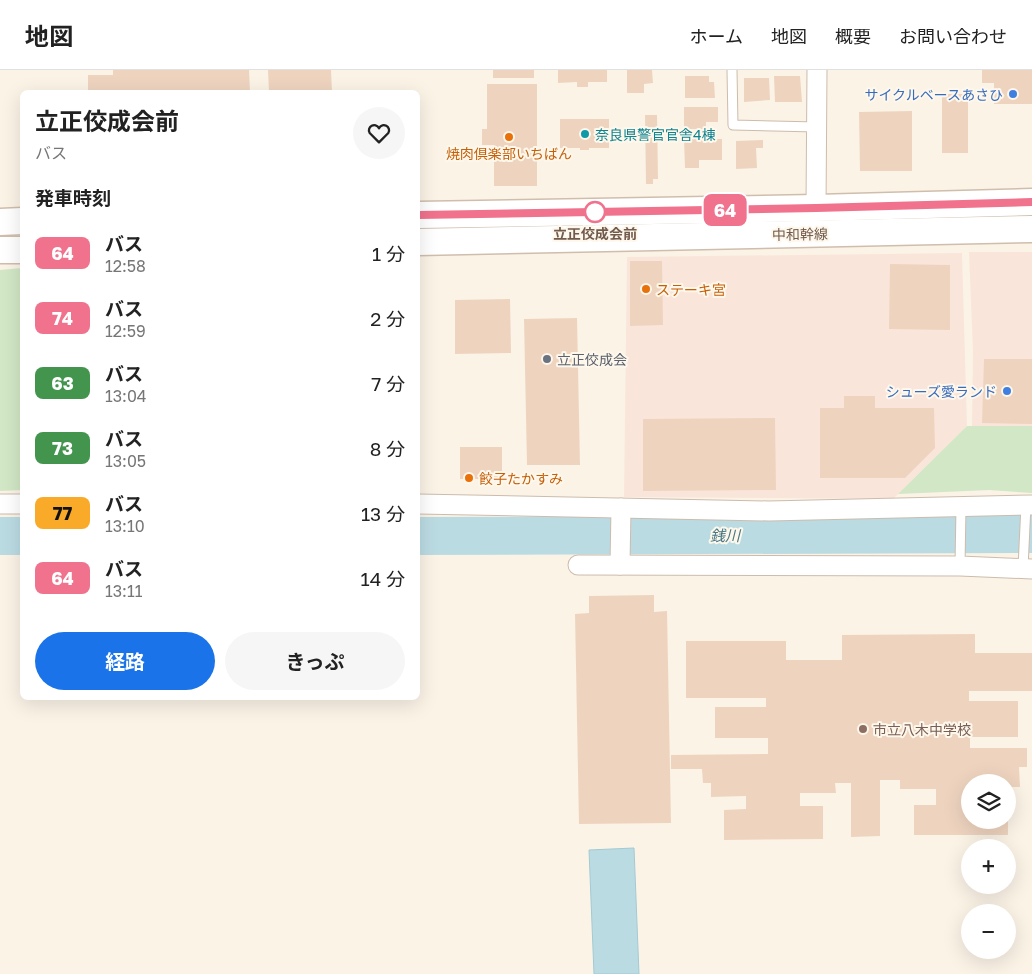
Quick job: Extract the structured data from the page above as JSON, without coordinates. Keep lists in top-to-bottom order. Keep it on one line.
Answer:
{"streets":{"main road":["中和幹線"]},"water":["銭川"],"places":["サイクルベースあさひ","奈良県警官官舎4棟","焼肉倶楽部いちばん","立正佼成会前","ステーキ宮","立正佼成会","シューズ愛ランド","餃子たかすみ","市立八木中学校"],"lines":["bus line 64"],"page":{"header":"地図","nav":["ホーム","地図","概要","お問い合わせ"],"on_map":"64","heading":[["立正佼成会前","バス"],"発車時刻"],"list":[{"mark":"64","name":"バス","note":"12:58","value":"1 分"},{"mark":"74","name":"バス","note":"12:59","value":"2 分"},{"mark":"63","name":"バス","note":"13:04","value":"7 分"},{"mark":"73","name":"バス","note":"13:05","value":"8 分"},{"mark":"77","name":"バス","note":"13:10","value":"13 分"},{"mark":"64","name":"バス","note":"13:11","value":"14 分"}],"buttons":["経路","きっぷ"],"map_buttons":["+","−"]}}
